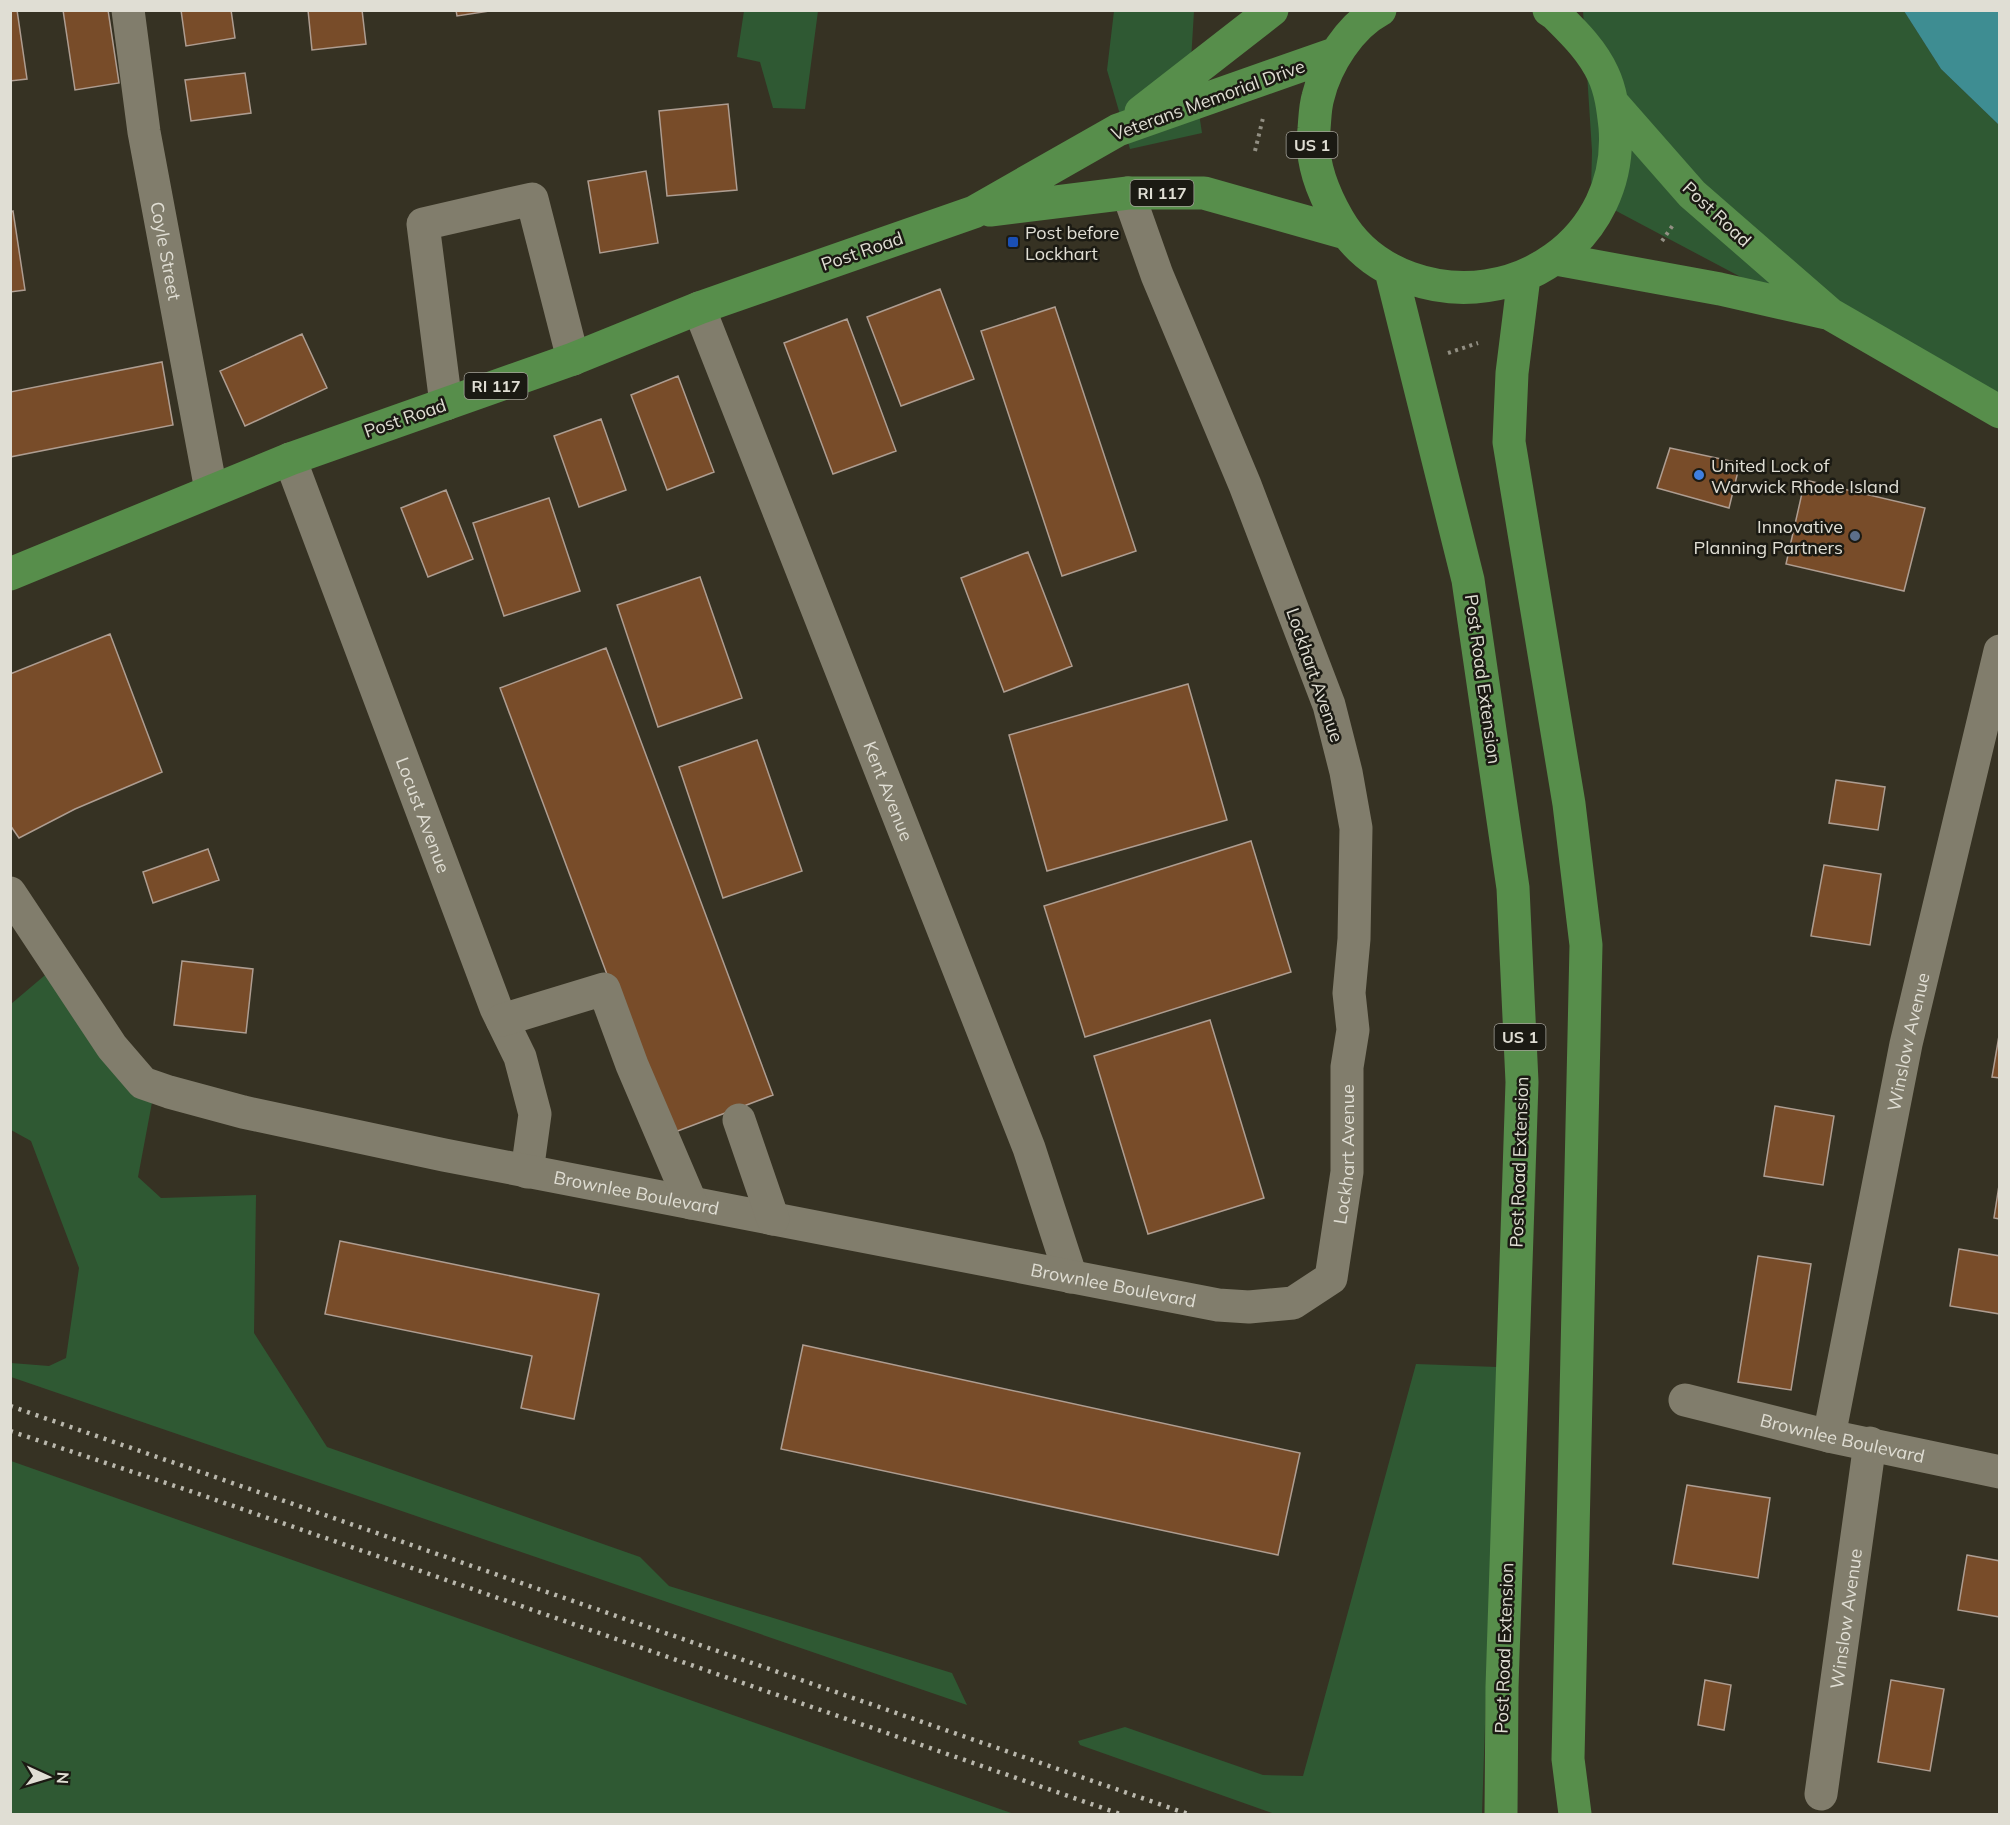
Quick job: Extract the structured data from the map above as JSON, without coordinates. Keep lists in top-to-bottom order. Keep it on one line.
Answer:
{"streets":{"main road":["Veterans Memorial Drive","US 1","RI 117","Post Road","Post Road Extension"],"street":["Coyle Street","Lockhart Avenue","Kent Avenue","Locust Avenue","Winslow Avenue","Brownlee Boulevard"]},"crossings":[["Veterans Memorial Drive","RI 117"],["Veterans Memorial Drive","Post Road"],["RI 117","Post Road"],["RI 117","Lockhart Avenue"],["Post Road","Coyle Street"],["Post Road","Post Road Extension"],["Post Road","Kent Avenue"],["Post Road","Locust Avenue"],["Lockhart Avenue","Brownlee Boulevard"],["Kent Avenue","Brownlee Boulevard"],["Locust Avenue","Brownlee Boulevard"],["Winslow Avenue","Brownlee Boulevard"]],"places":{"transit":["Post before Lockhart"],"other":["United Lock of Warwick Rhode Island","Innovative Planning Partners"]},"north":"right"}
